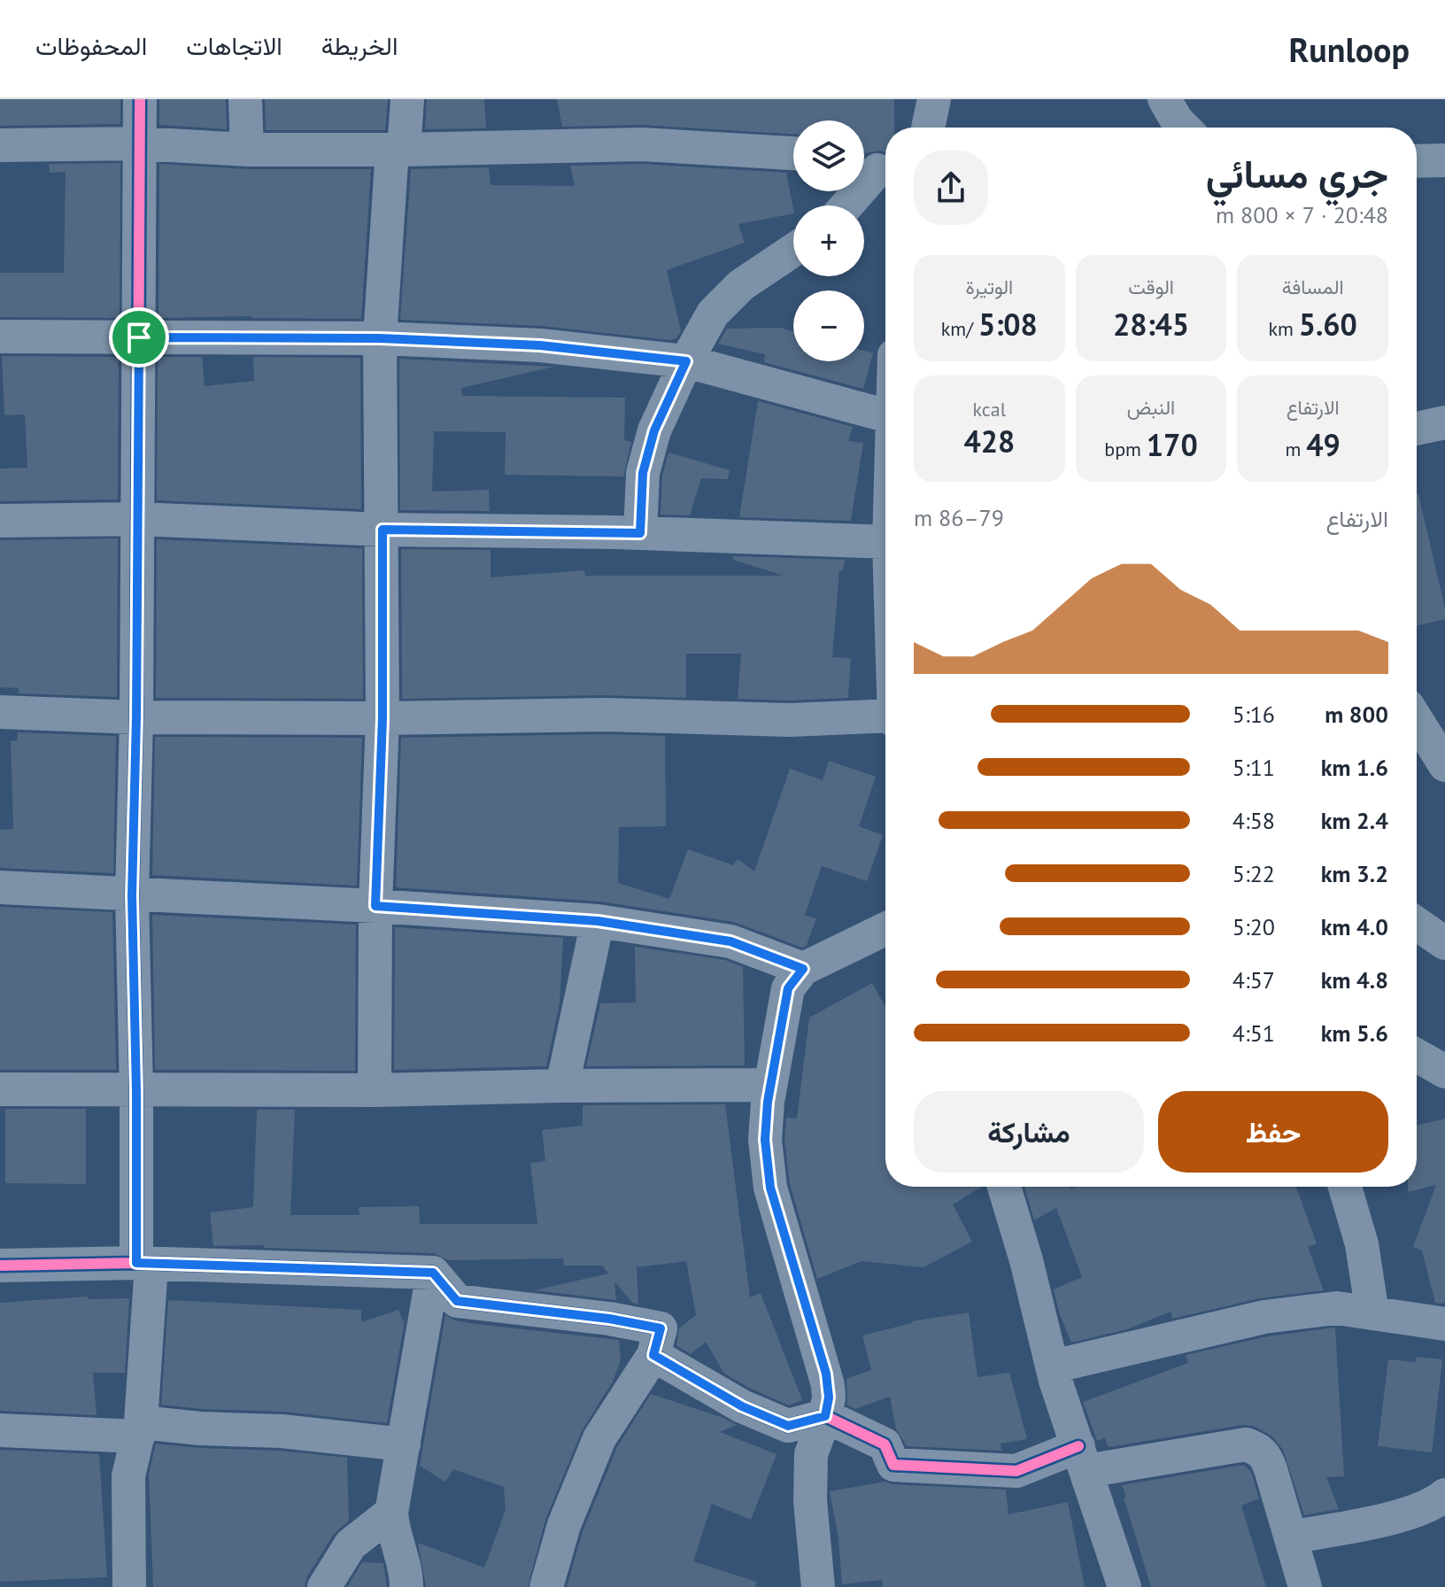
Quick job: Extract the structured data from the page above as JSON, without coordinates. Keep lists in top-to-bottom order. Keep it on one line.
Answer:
{"page":{"header":"Runloop","nav":["الخريطة","الاتجاهات","المحفوظات"],"map_buttons":["+","−"],"heading":["جري مسائي","20:48 · 7 × 800 m"],"stats":[["المسافة","5.60 km"],["الوقت","28:45"],["الوتيرة","5:08 /km"],["الارتفاع","49 m"],["النبض","170 bpm"],["kcal","428"]],"chart":["الارتفاع","79–86 m"],"list":[{"name":"800 m","note":"5:16"},{"name":"1.6 km","note":"5:11"},{"name":"2.4 km","note":"4:58"},{"name":"3.2 km","note":"5:22"},{"name":"4.0 km","note":"5:20"},{"name":"4.8 km","note":"4:57"},{"name":"5.6 km","note":"4:51"}],"buttons":["حفظ","مشاركة"]}}
